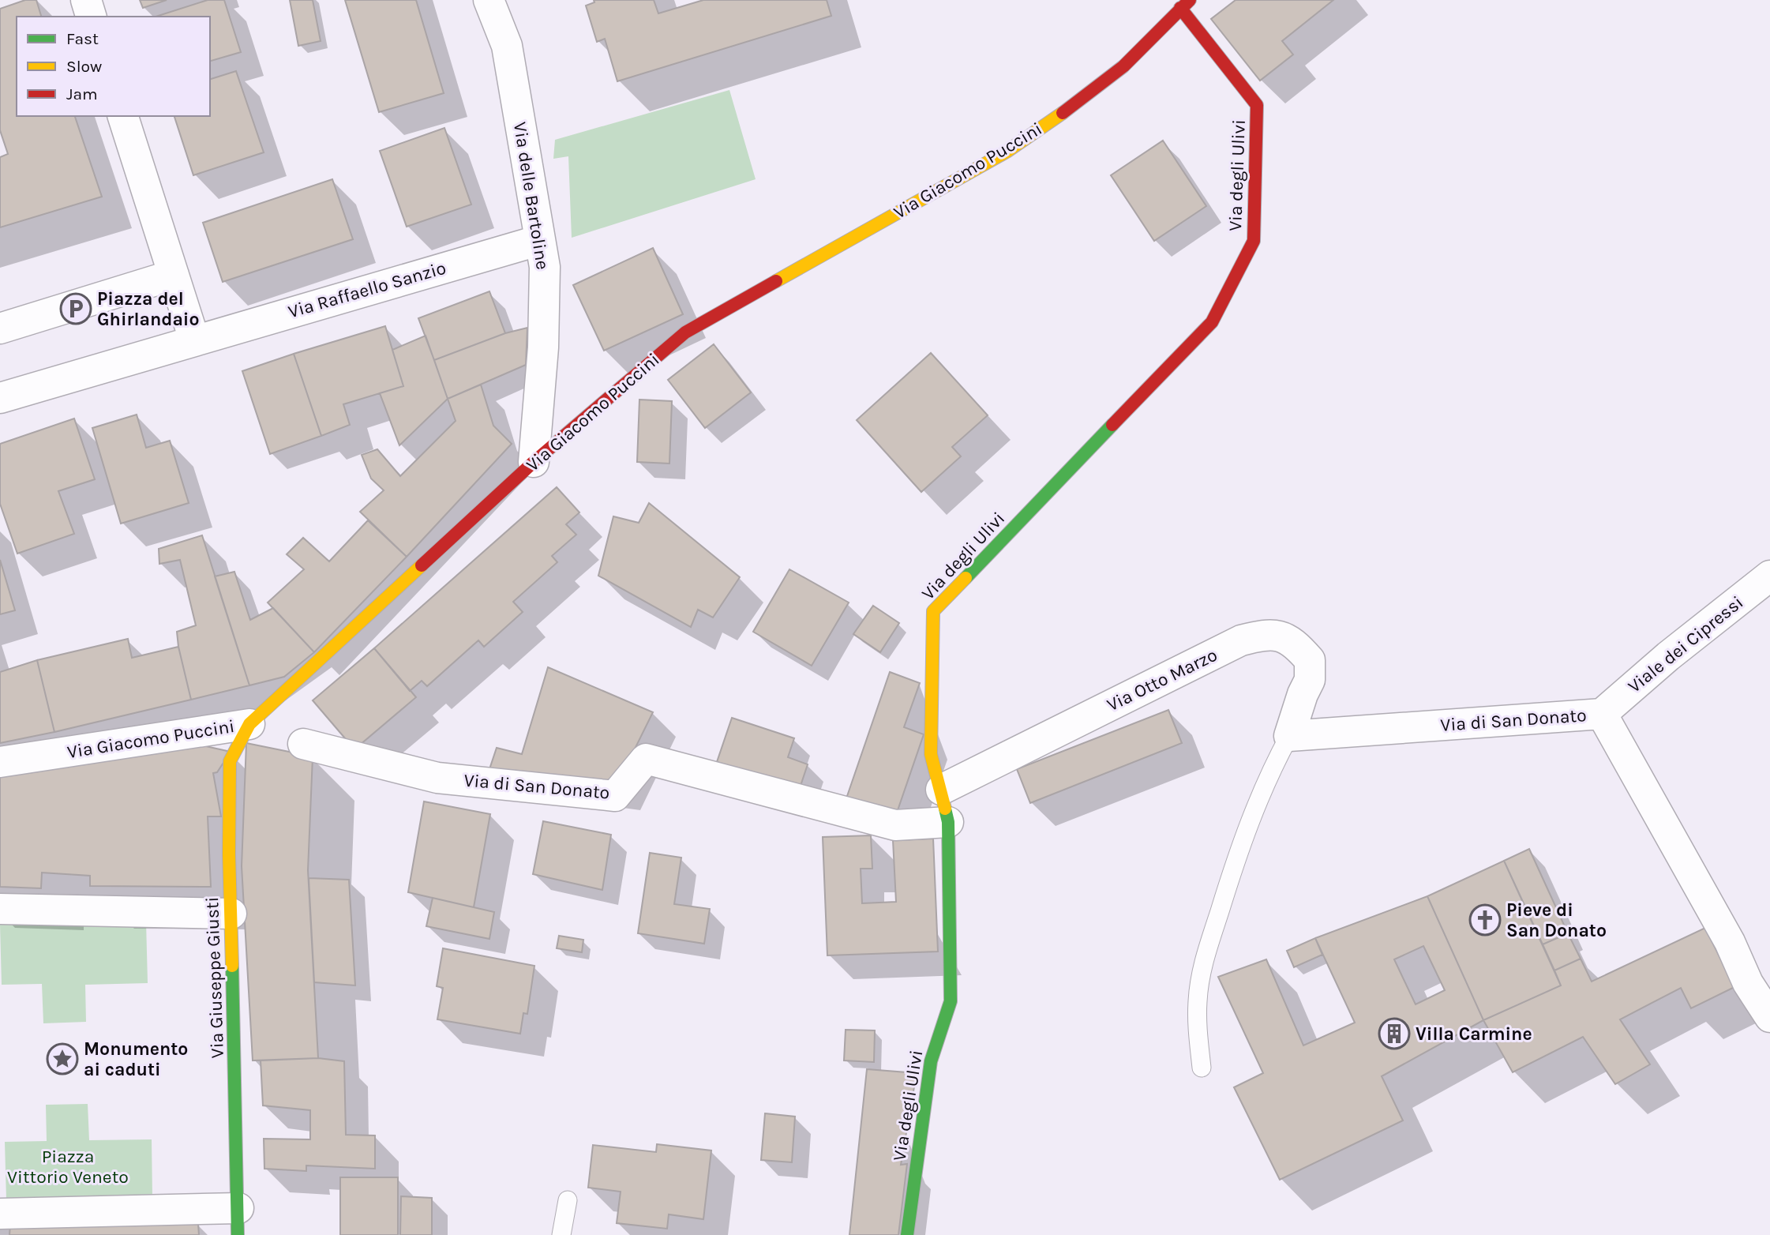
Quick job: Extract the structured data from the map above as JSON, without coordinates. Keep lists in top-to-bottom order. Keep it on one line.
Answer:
{"streets":{"street":["Via Giacomo Puccini","Via degli Ulivi","Via delle Bartoline","Via Raffaello Sanzio","Viale dei Cipressi","Via Otto Marzo","Via di San Donato","Via Giuseppe Giusti"]},"crossings":[["Via Giacomo Puccini","Via degli Ulivi"],["Via Giacomo Puccini","Via delle Bartoline"],["Via Giacomo Puccini","Via Giuseppe Giusti"],["Via degli Ulivi","Via Otto Marzo"],["Via degli Ulivi","Via di San Donato"],["Via delle Bartoline","Via Raffaello Sanzio"],["Viale dei Cipressi","Via di San Donato"],["Via Otto Marzo","Via di San Donato"]],"parks":["Piazza Vittorio Veneto"],"places":{"parking":["Piazza del Ghirlandaio"],"church":["Pieve di San Donato"],"building":["Villa Carmine"],"place":["Monumento ai caduti"]},"legend":["Fast","Slow","Jam"]}
